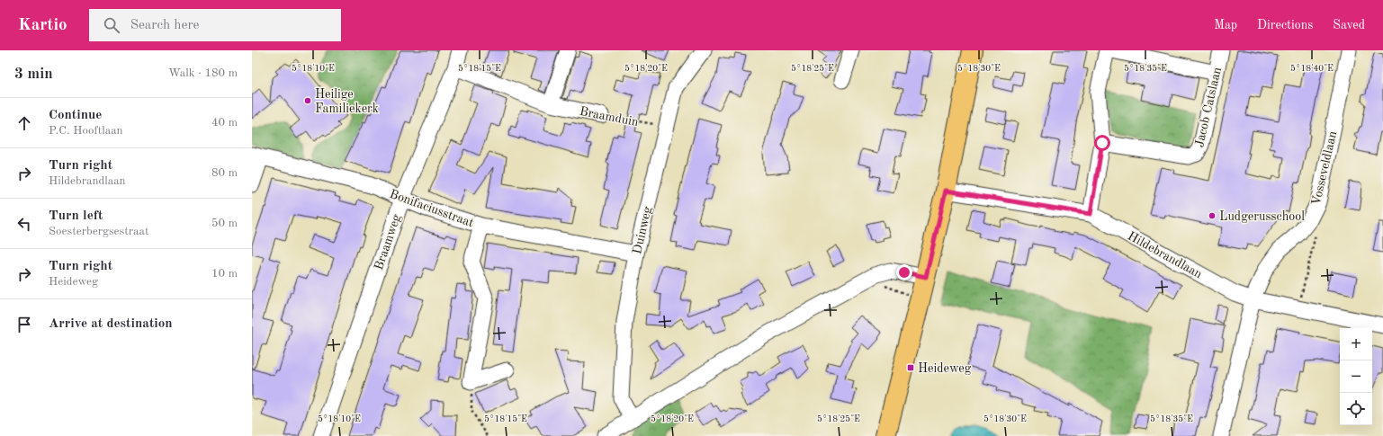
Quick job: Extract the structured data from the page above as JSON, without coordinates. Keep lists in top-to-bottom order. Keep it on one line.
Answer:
{"streets":{"street":["Jacob Catslaan","Braamduin","Vosseveldlaan","Bonifaciusstraat","Duinweg","Braamweg","Hildebrandlaan"]},"crossings":[["Braamduin","Duinweg"],["Braamduin","Braamweg"],["Vosseveldlaan","Hildebrandlaan"],["Bonifaciusstraat","Duinweg"],["Bonifaciusstraat","Braamweg"]],"places":{"other":["Heilige Familiekerk","Ludgerusschool"],"transit":["Heideweg"]},"page":{"header":"Kartio","search":"Search here","nav":["Map","Directions","Saved"],"heading":["3 min","Walk · 180 m"],"list":[["Continue","P.C. Hooftlaan","40 m"],["Turn right","Hildebrandlaan","80 m"],["Turn left","Soesterbergsestraat","50 m"],["Turn right","Heideweg","10 m"],"Arrive at destination"],"map_buttons":["+","−"]},"coordinates":["5°18'10\"E","5°18'15\"E","5°18'20\"E","5°18'25\"E","5°18'30\"E","5°18'35\"E","5°18'40\"E"]}
